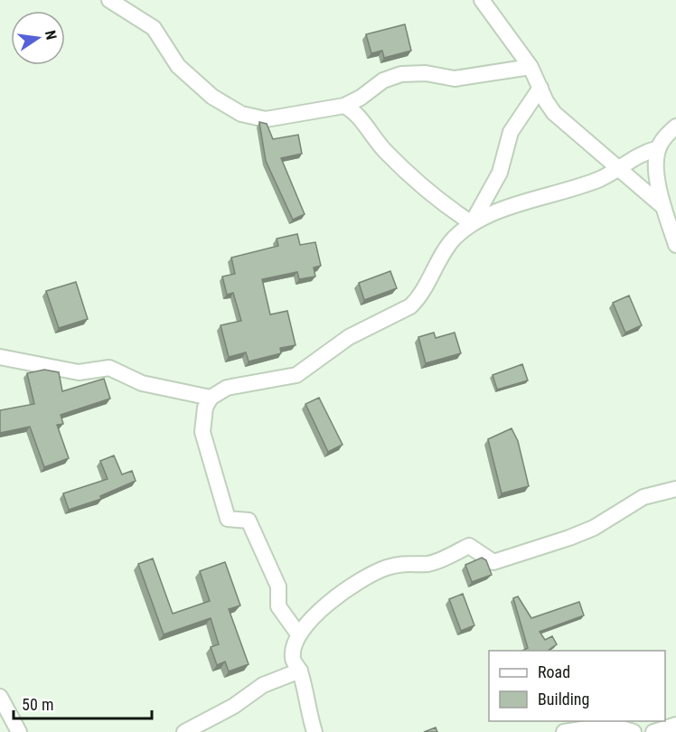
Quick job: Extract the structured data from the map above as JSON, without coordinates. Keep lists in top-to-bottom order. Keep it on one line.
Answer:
{"legend":["Road","Building"],"scale_bar":"50 m","north":"right"}
